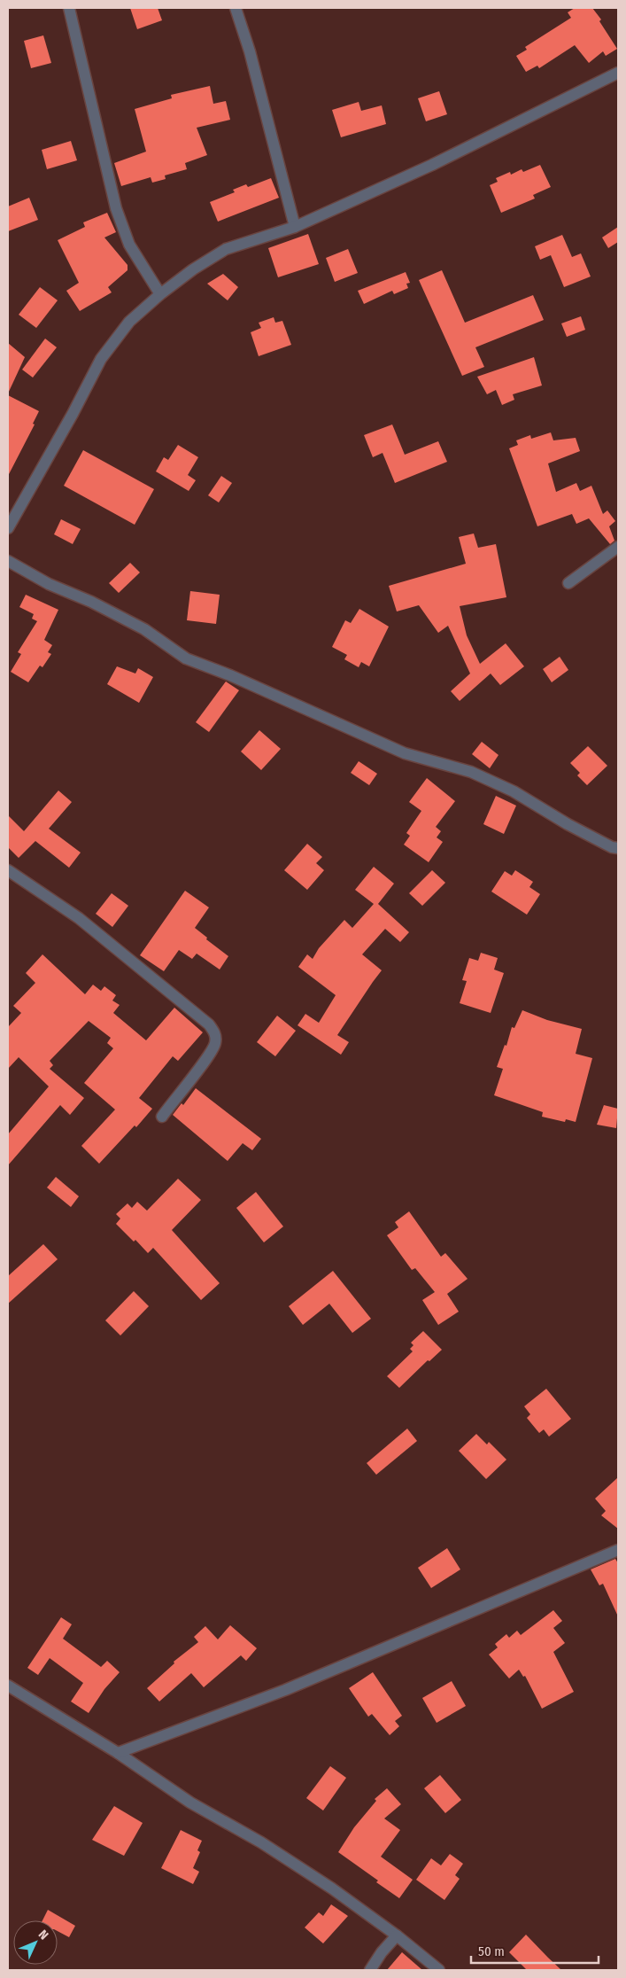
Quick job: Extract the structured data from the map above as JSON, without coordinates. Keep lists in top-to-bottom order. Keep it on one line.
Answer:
{"scale_bar":"50 m","north":"top right"}
